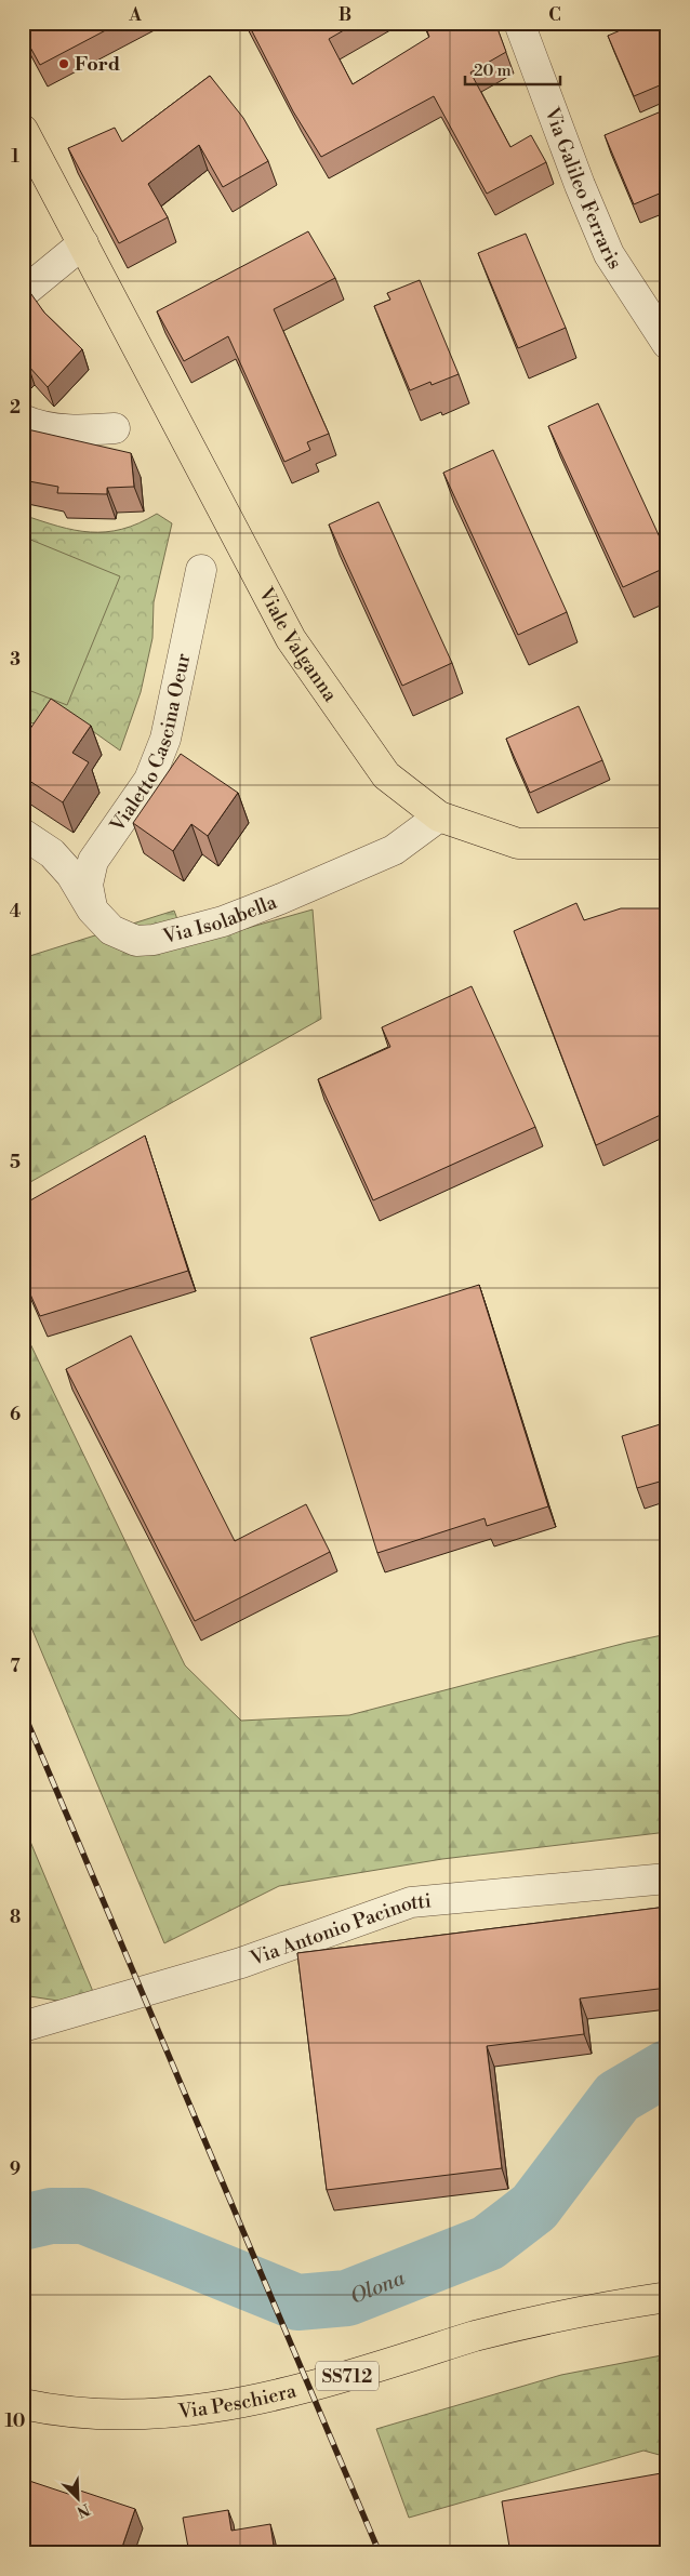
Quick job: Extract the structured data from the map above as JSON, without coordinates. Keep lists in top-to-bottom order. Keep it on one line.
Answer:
{"streets":{"main road":["Viale Valganna","SS712","Via Peschiera"],"street":["Via Galileo Ferraris","Vialetto Cascina Oeur","Via Isolabella","Via Antonio Pacinotti"]},"crossings":[["Viale Valganna","Via Isolabella"],["Vialetto Cascina Oeur","Via Isolabella"]],"water":["Olona"],"places":["Ford"],"scale_bar":"20 m","north":"bottom right","grid":{"columns":["A","B","C"],"rows":["1","2","3","4","5","6","7","8","9","10"]}}
